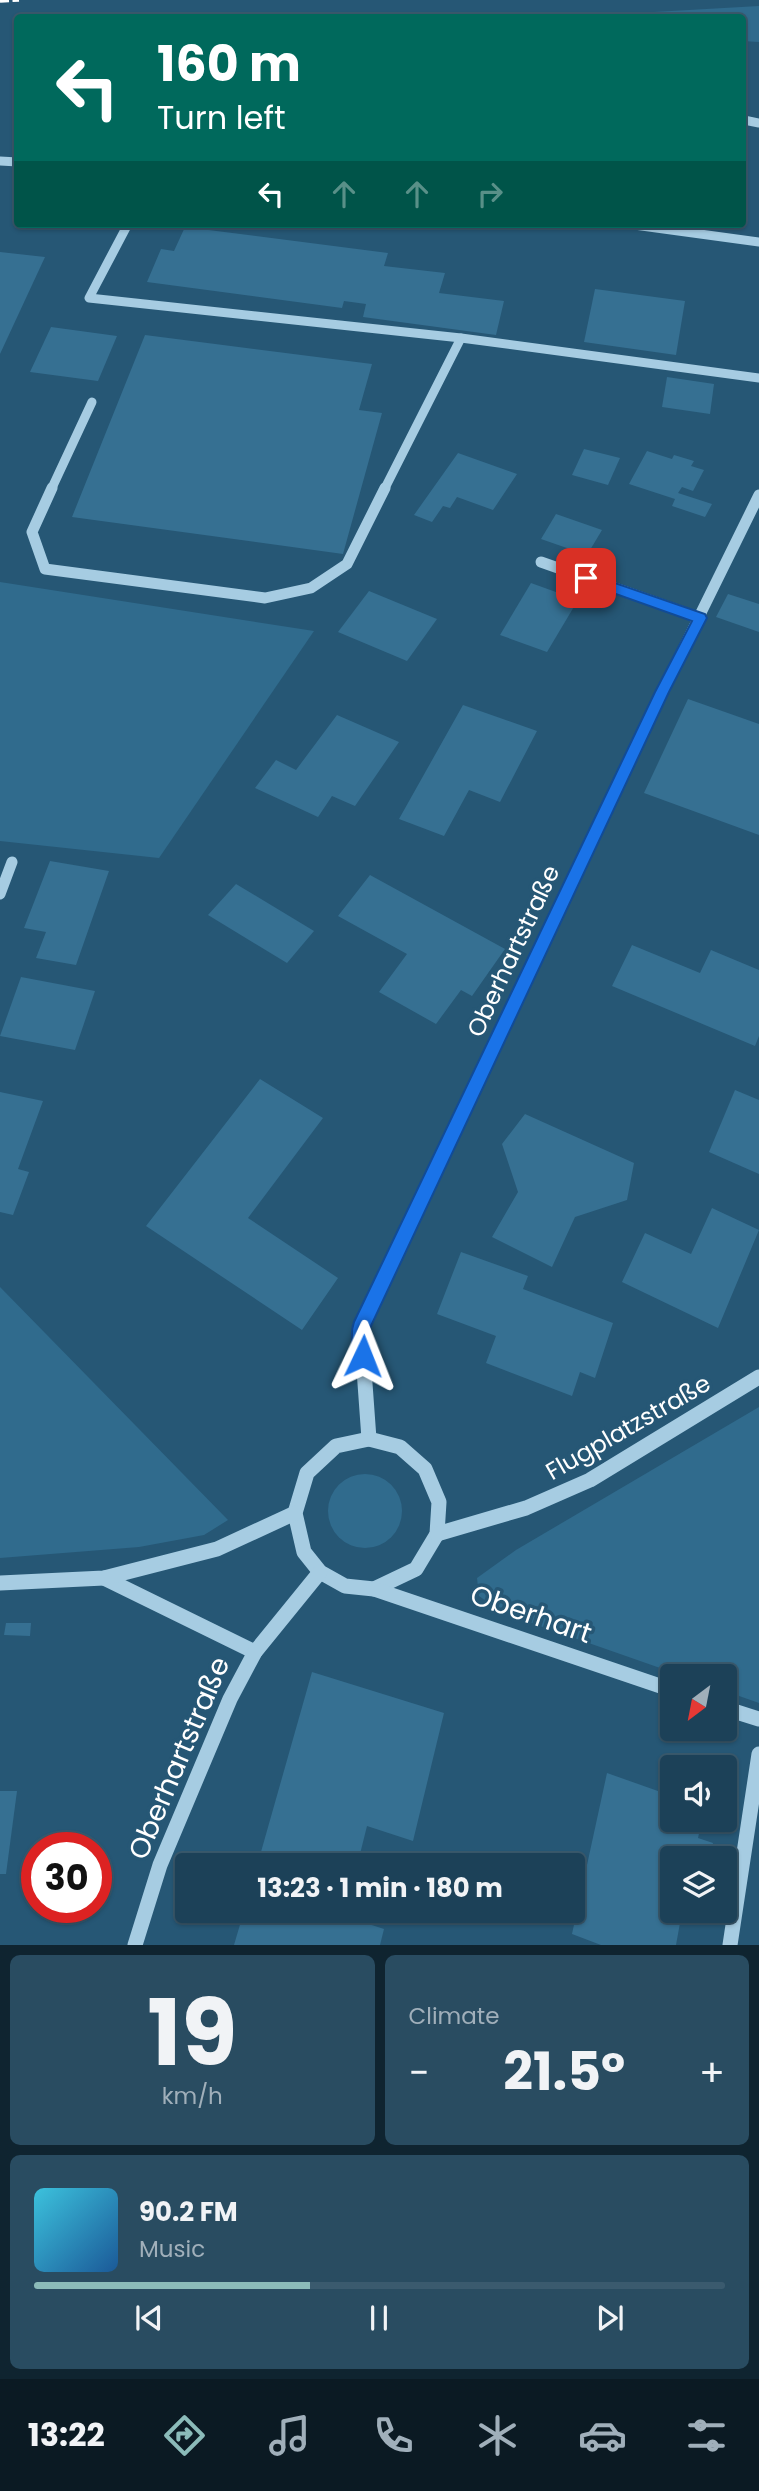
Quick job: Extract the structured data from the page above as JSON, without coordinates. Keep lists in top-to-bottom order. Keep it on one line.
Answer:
{"streets":{"street":["Oberhartstraße","Flugplatzstraße","Oberhart"]},"crossings":[["Oberhartstraße","Flugplatzstraße"],["Oberhartstraße","Oberhart"],["Flugplatzstraße","Oberhart"]],"north":"bottom left","page":{"turn":["160 m","Turn left"],"limit":"30","trip":"13:23 · 1 min · 180 m","tile":[["19","km/h"],"Climate"],"heat":["−","21.5°","+"],"song":["90.2 FM","Music"],"tabs":"13:22"}}
